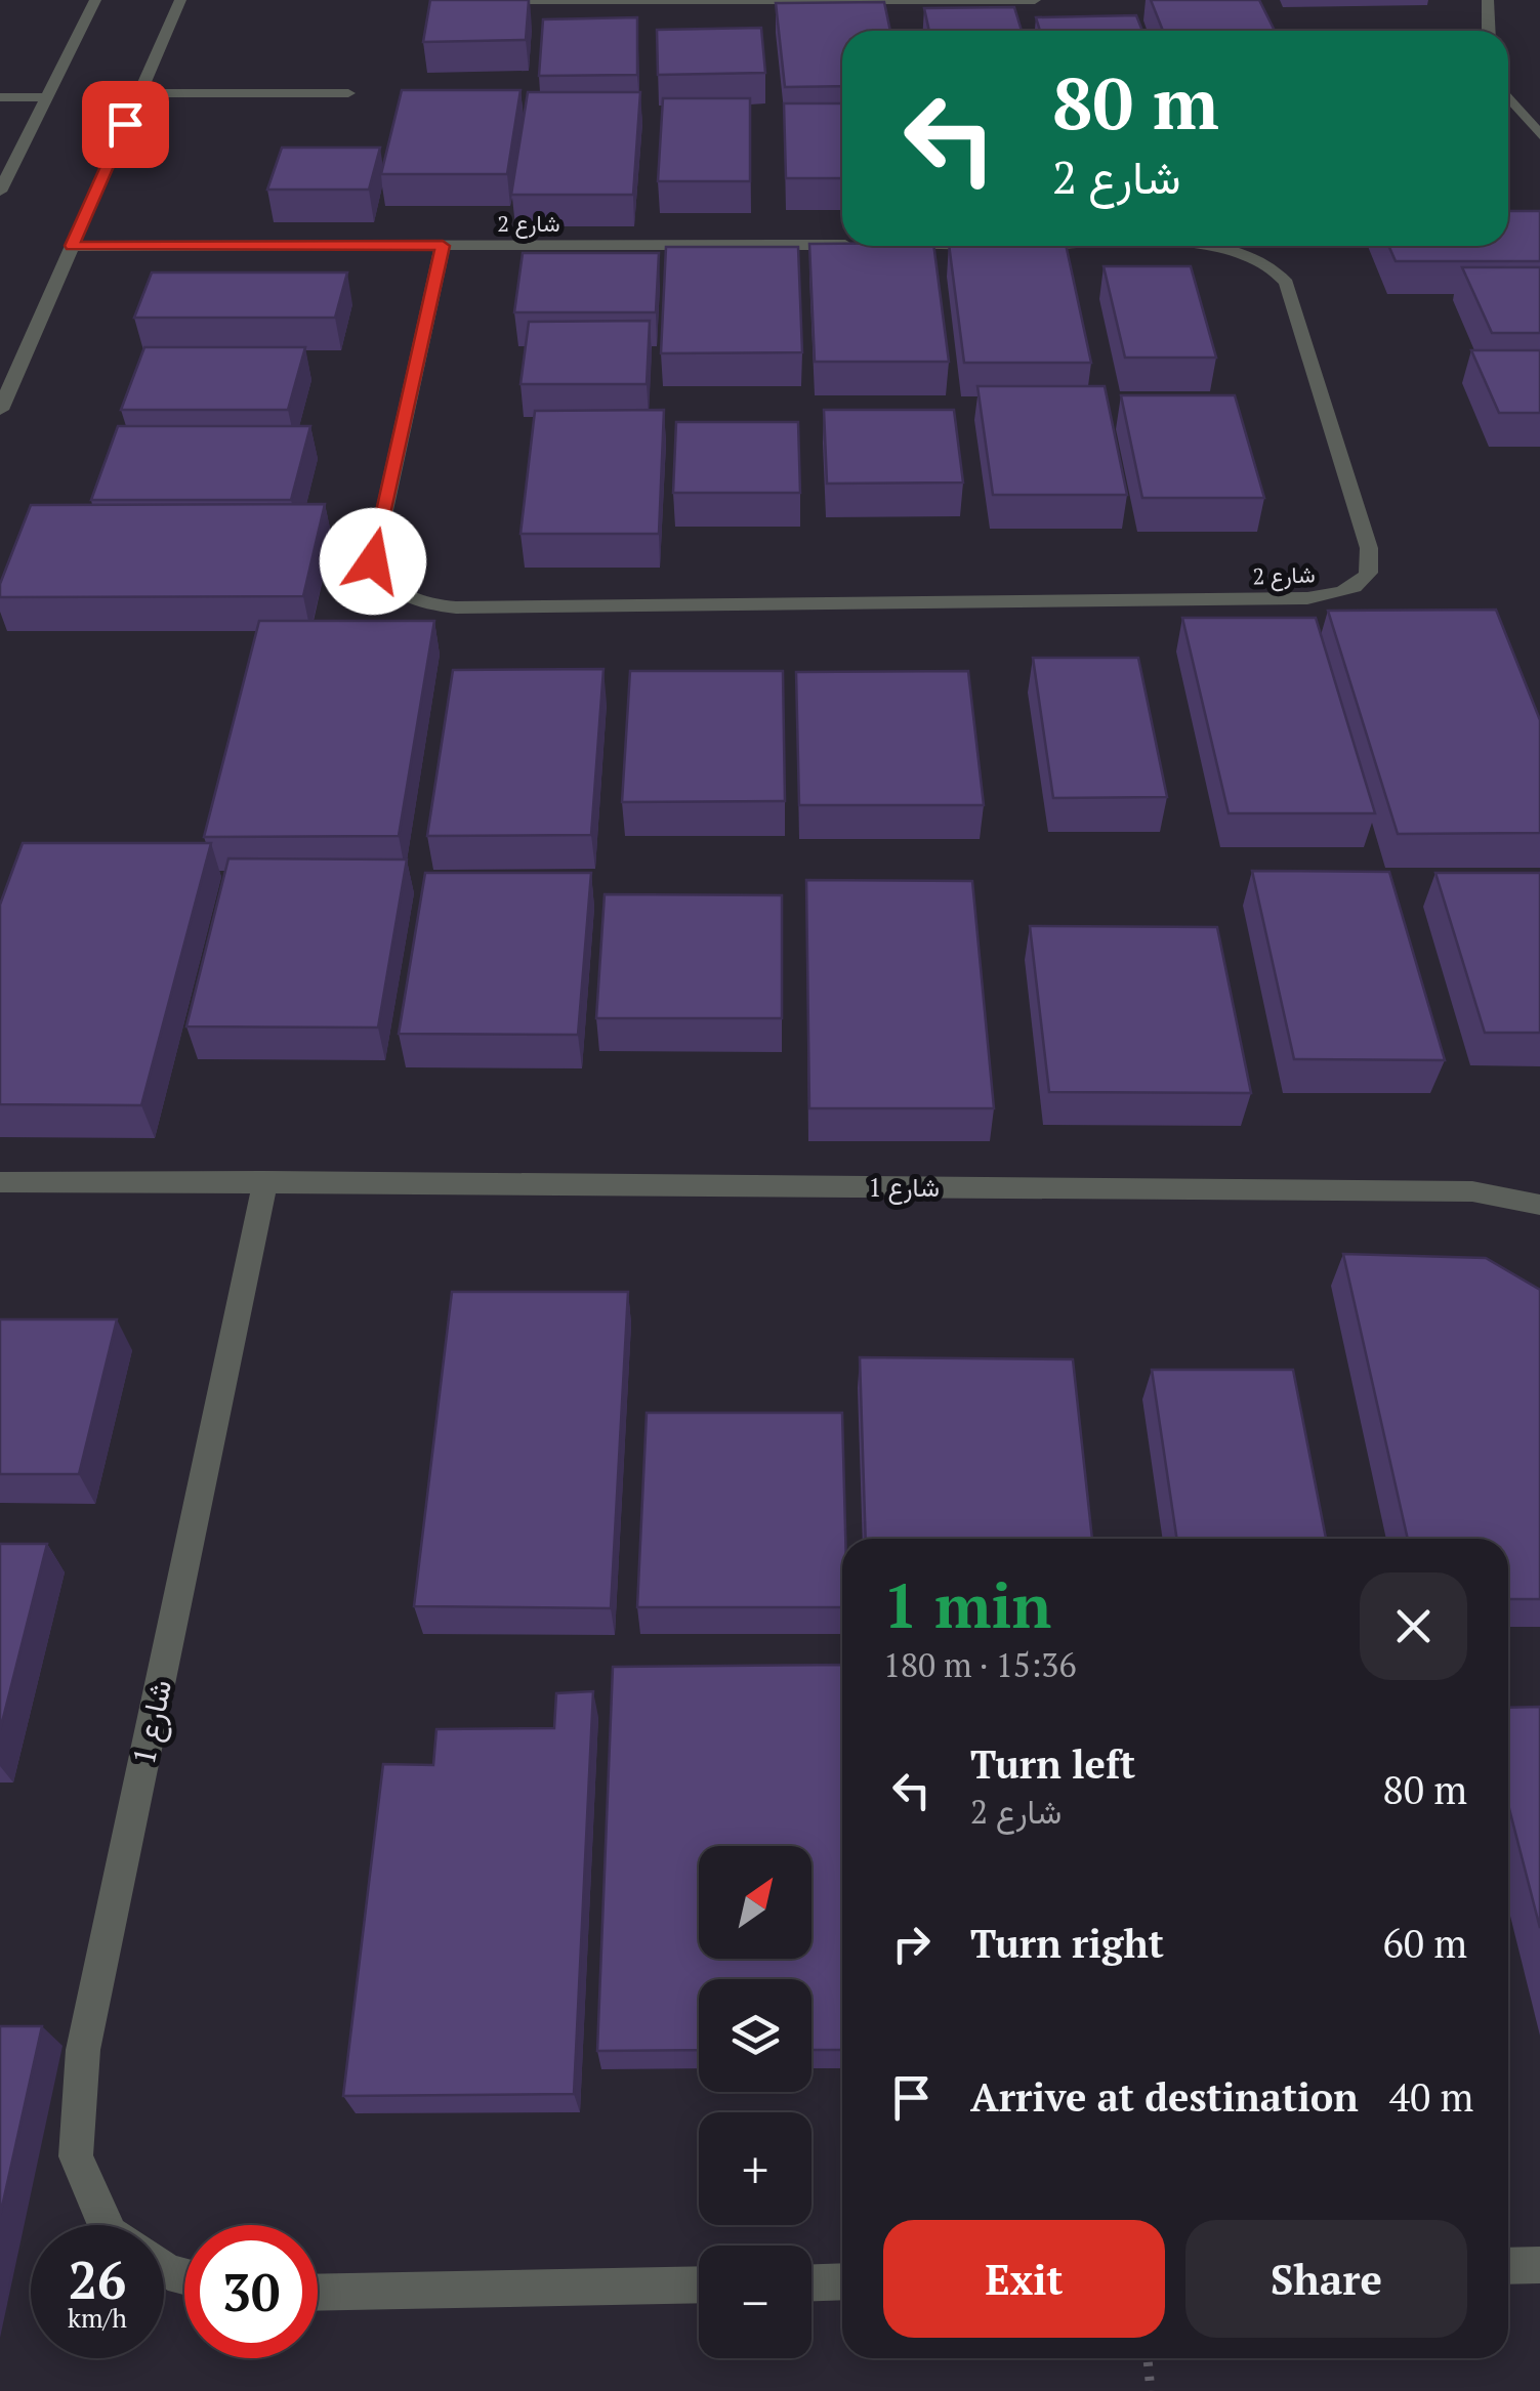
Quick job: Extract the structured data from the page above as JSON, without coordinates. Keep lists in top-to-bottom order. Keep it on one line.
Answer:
{"streets":{"street":["شارع 2","شارع 1"]},"north":"top right","page":{"turn":["80 m","شارع 2"],"heading":["1 min","180 m · 15:36"],"list":[{"name":"Turn left","note":"شارع 2","value":"80 m"},{"name":"Turn right","value":"60 m"},{"name":"Arrive at destination","value":"40 m"}],"map_buttons":["+","−"],"buttons":["Exit","Share"],"speed":"26 km/h","limit":"30"}}
